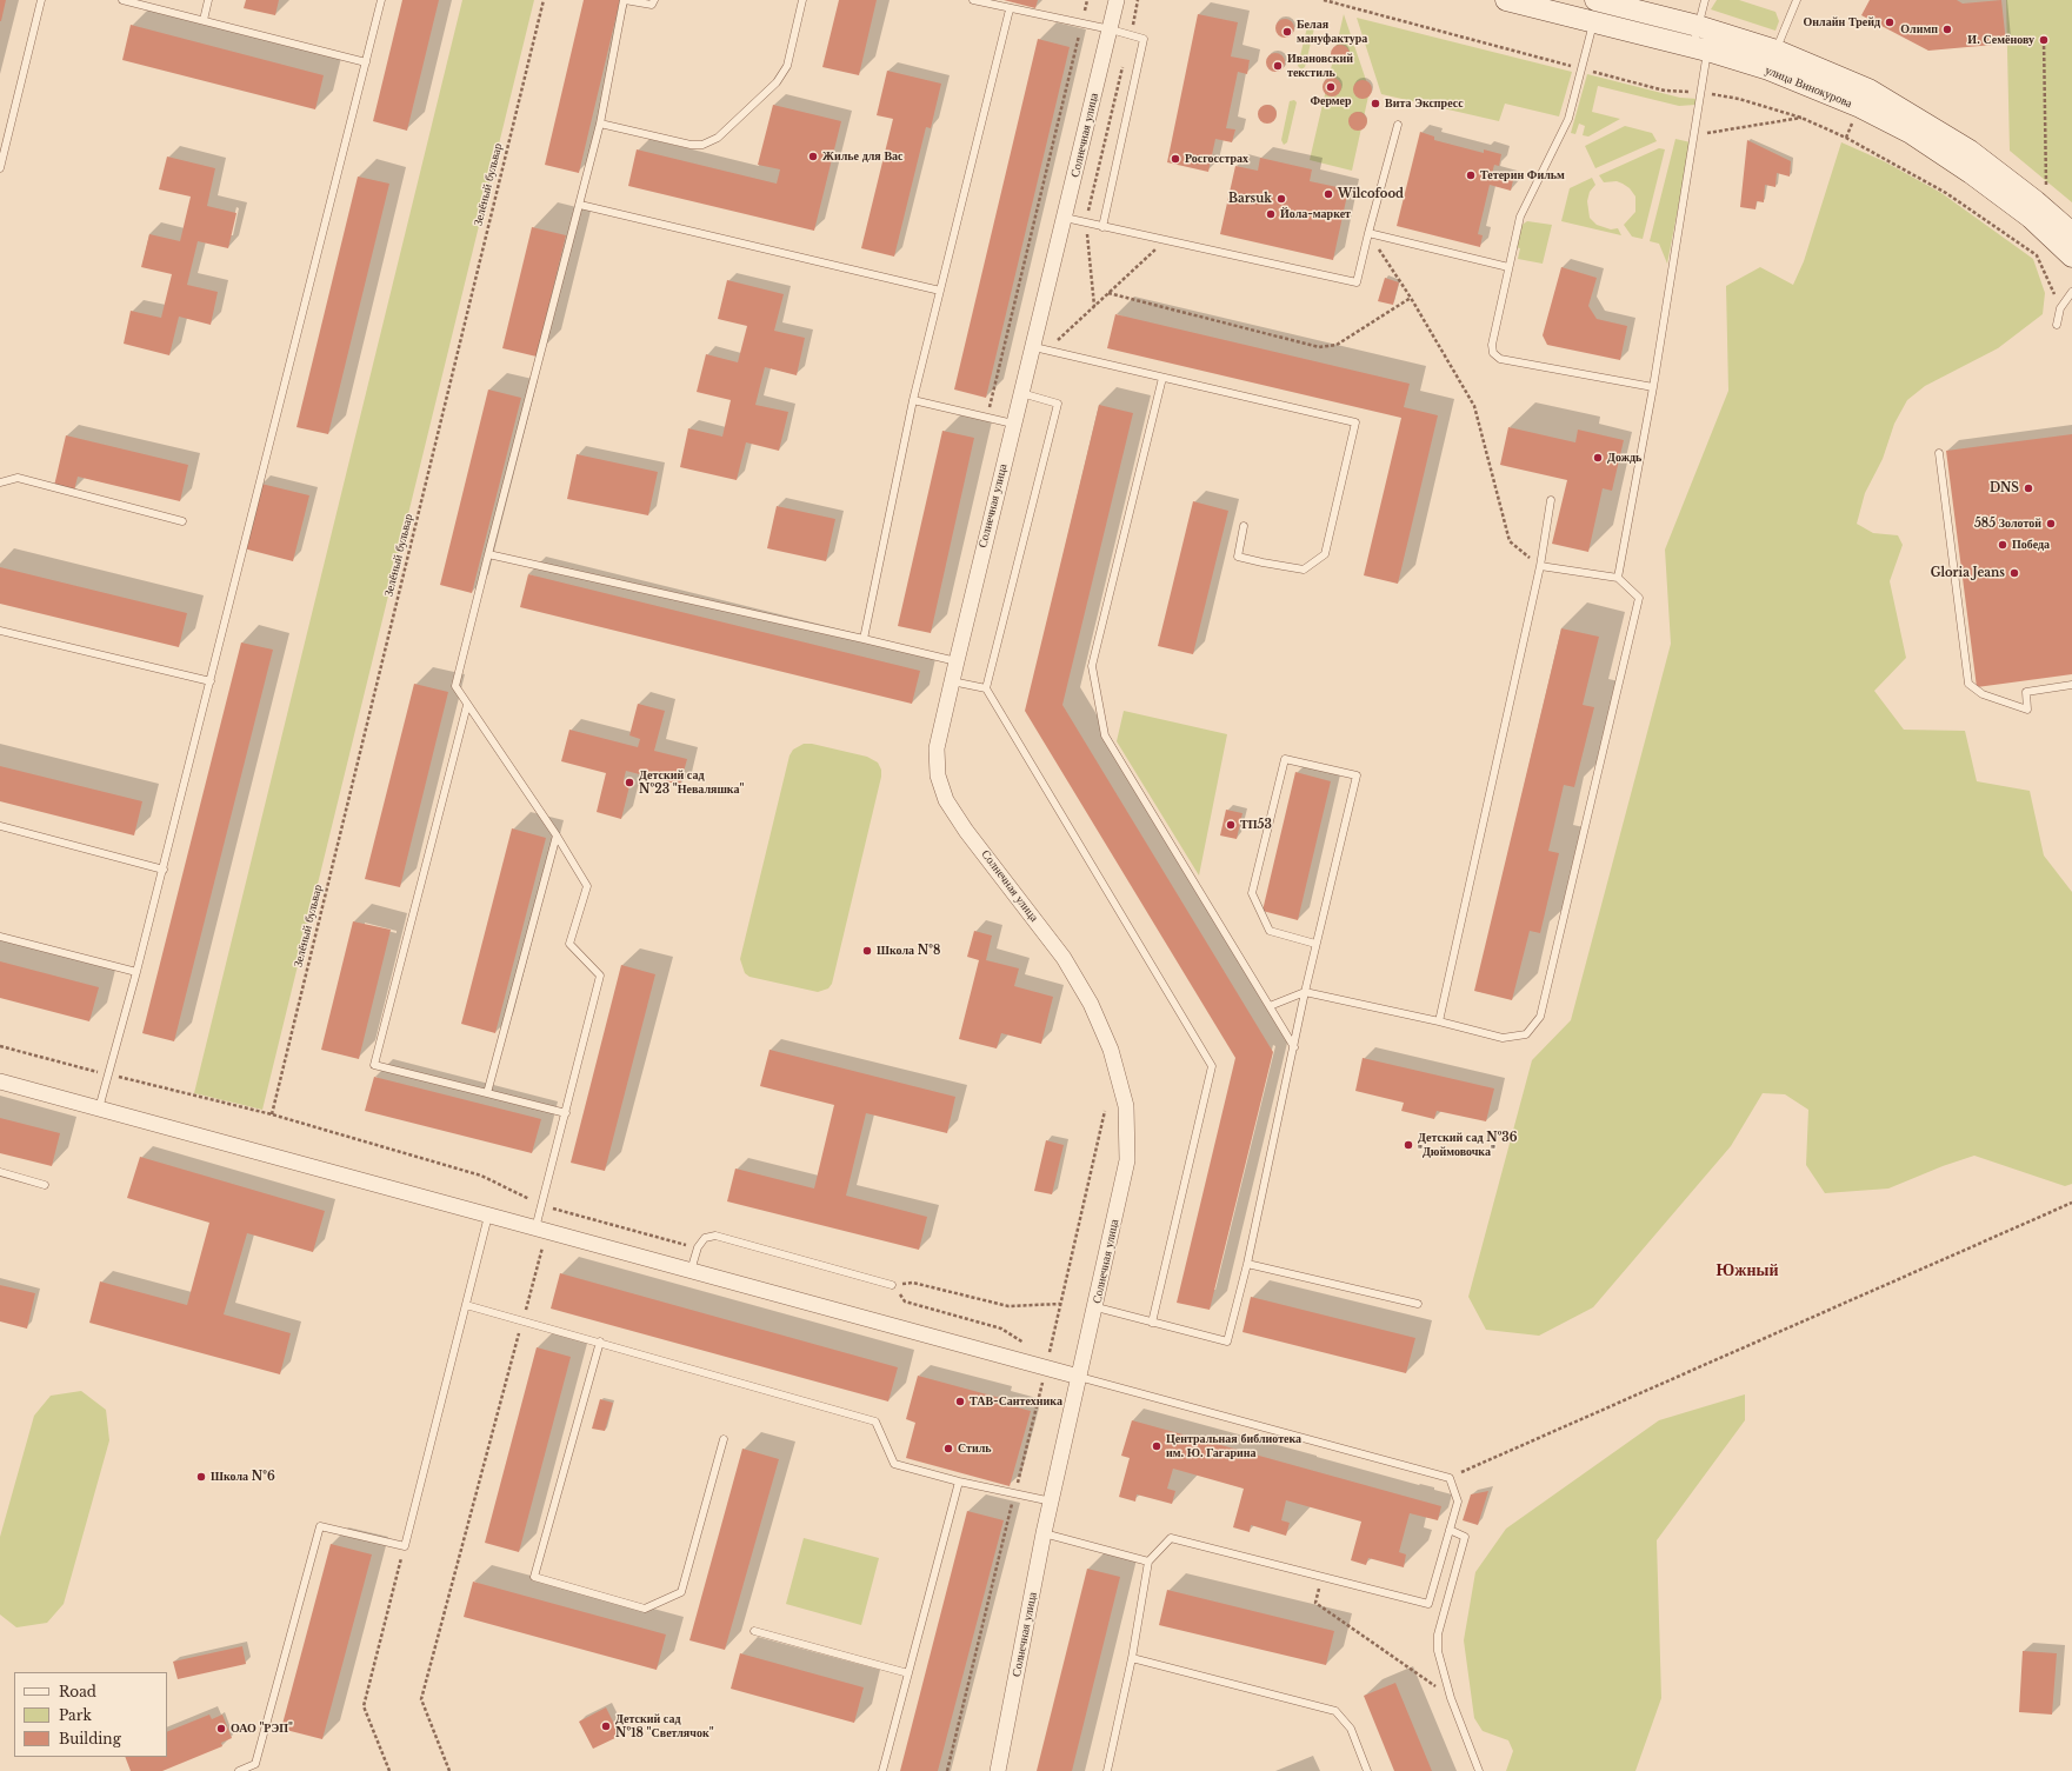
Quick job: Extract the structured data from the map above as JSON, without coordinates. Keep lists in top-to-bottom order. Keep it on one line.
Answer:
{"streets":{"main road":["улица Винокурова"],"street":["Солнечная улица"],"path":["Зелёный бульвар"]},"districts":["Южный"],"places":["Онлайн Трейд","Олимп","Белая мануфактура","И. Семёнову","Ивановский текстиль","Фермер","Вита Экспресс","Жилье для Вас","Росгосстрах","Тетерин Фильм","Wilcofood","Barsuk","Йола-маркет","Дождь","DNS","585 Золотой","Победа","Gloria Jeans","Детский сад №23 \"Неваляшка\"","ТП53","Школа №8","Детский сад №36 \"Дюймовочка\"","ТАВ-Сантехника","Центральная библиотека им. Ю. Гагарина","Стиль","Школа №6","Детский сад №18 \"Светлячок\"","ОАО \"РЭП\""],"legend":["Road","Park","Building"]}
